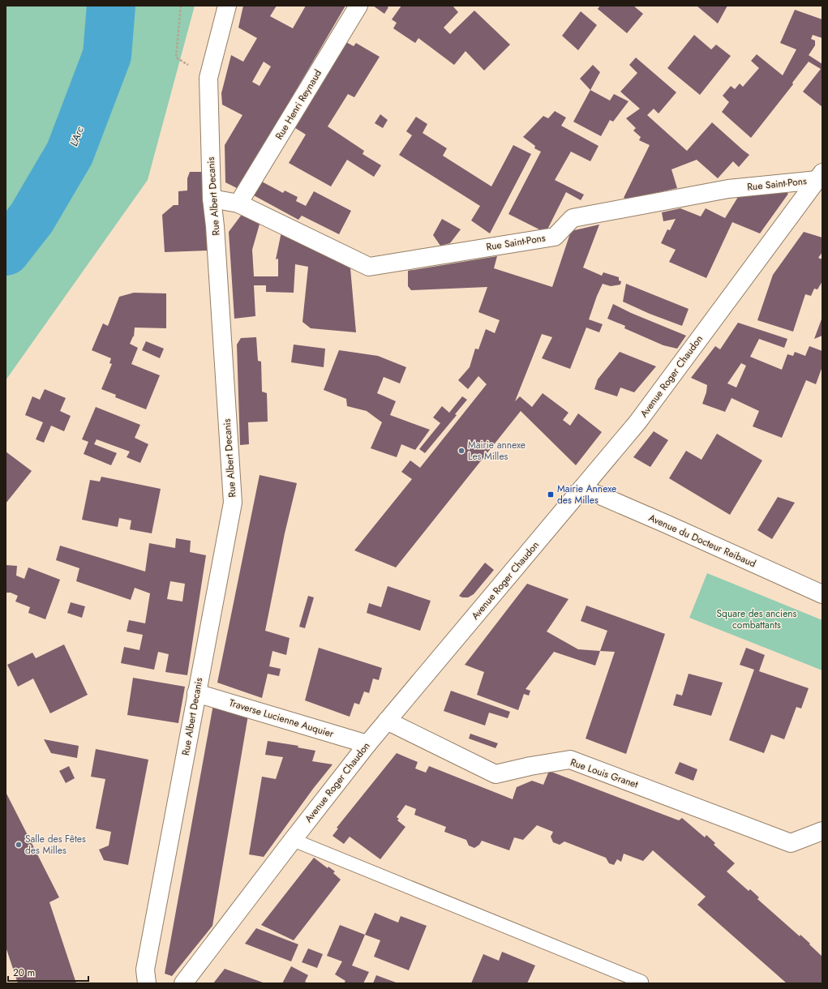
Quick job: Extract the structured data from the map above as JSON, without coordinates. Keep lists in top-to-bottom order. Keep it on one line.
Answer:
{"streets":{"street":["Rue Henri Reynaud","Rue Saint-Pons","Rue Albert Decanis","Avenue Roger Chaudon","Avenue du Docteur Reibaud","Traverse Lucienne Auquier","Rue Louis Granet"]},"crossings":[["Rue Henri Reynaud","Rue Saint-Pons"],["Rue Saint-Pons","Rue Albert Decanis"],["Rue Saint-Pons","Avenue Roger Chaudon"],["Rue Albert Decanis","Traverse Lucienne Auquier"],["Avenue Roger Chaudon","Avenue du Docteur Reibaud"],["Avenue Roger Chaudon","Traverse Lucienne Auquier"],["Avenue Roger Chaudon","Rue Louis Granet"]],"water":["L'Arc"],"parks":["Square des anciens combattants"],"places":{"other":["Mairie annexe Les Milles","Salle des Fêtes des Milles"],"transit":["Mairie Annexe des Milles"]},"scale_bar":"20 m"}
